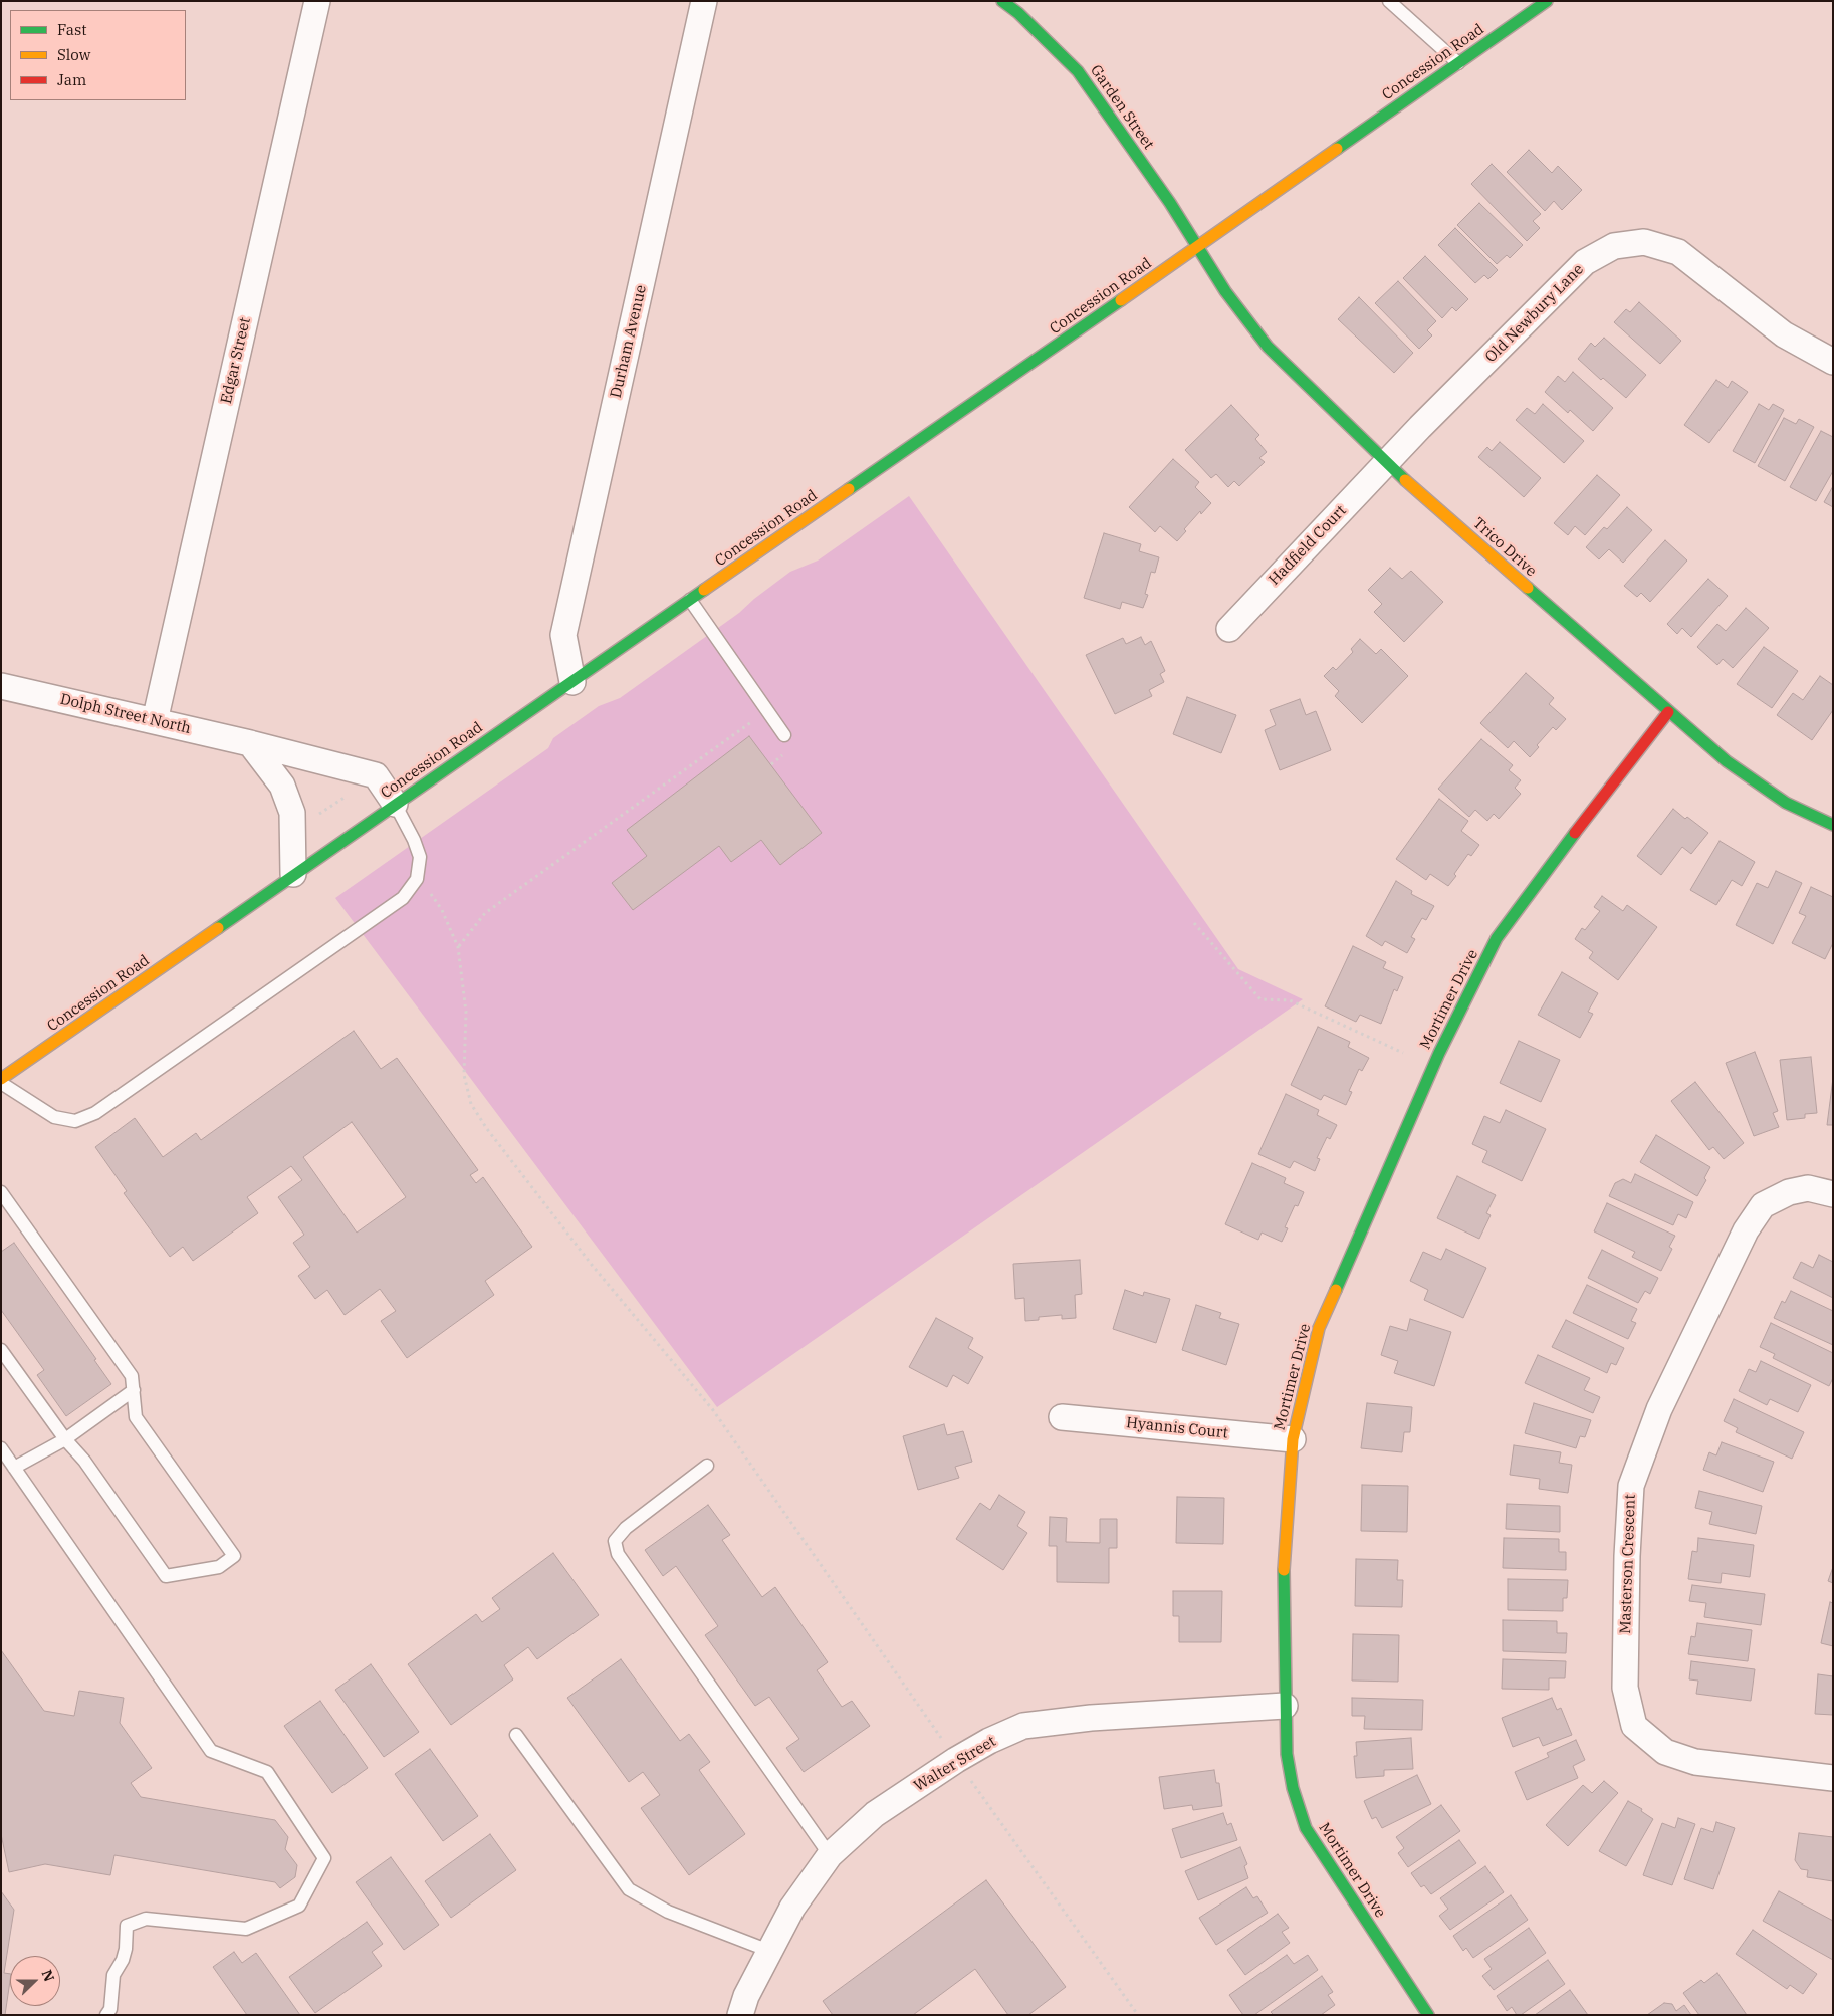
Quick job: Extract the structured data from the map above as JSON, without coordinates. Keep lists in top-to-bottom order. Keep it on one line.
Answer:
{"streets":{"street":["Concession Road","Garden Street","Old Newbury Lane","Durham Avenue","Edgar Street","Hadfield Court","Trico Drive","Dolph Street North","Mortimer Drive","Hyannis Court","Masterson Crescent","Walter Street"]},"crossings":[["Concession Road","Garden Street"],["Concession Road","Durham Avenue"],["Concession Road","Trico Drive"],["Concession Road","Dolph Street North"],["Garden Street","Trico Drive"],["Old Newbury Lane","Hadfield Court"],["Old Newbury Lane","Trico Drive"],["Edgar Street","Dolph Street North"],["Hadfield Court","Trico Drive"],["Trico Drive","Mortimer Drive"],["Mortimer Drive","Hyannis Court"],["Mortimer Drive","Walter Street"]],"legend":["Fast","Slow","Jam"],"north":"right"}
